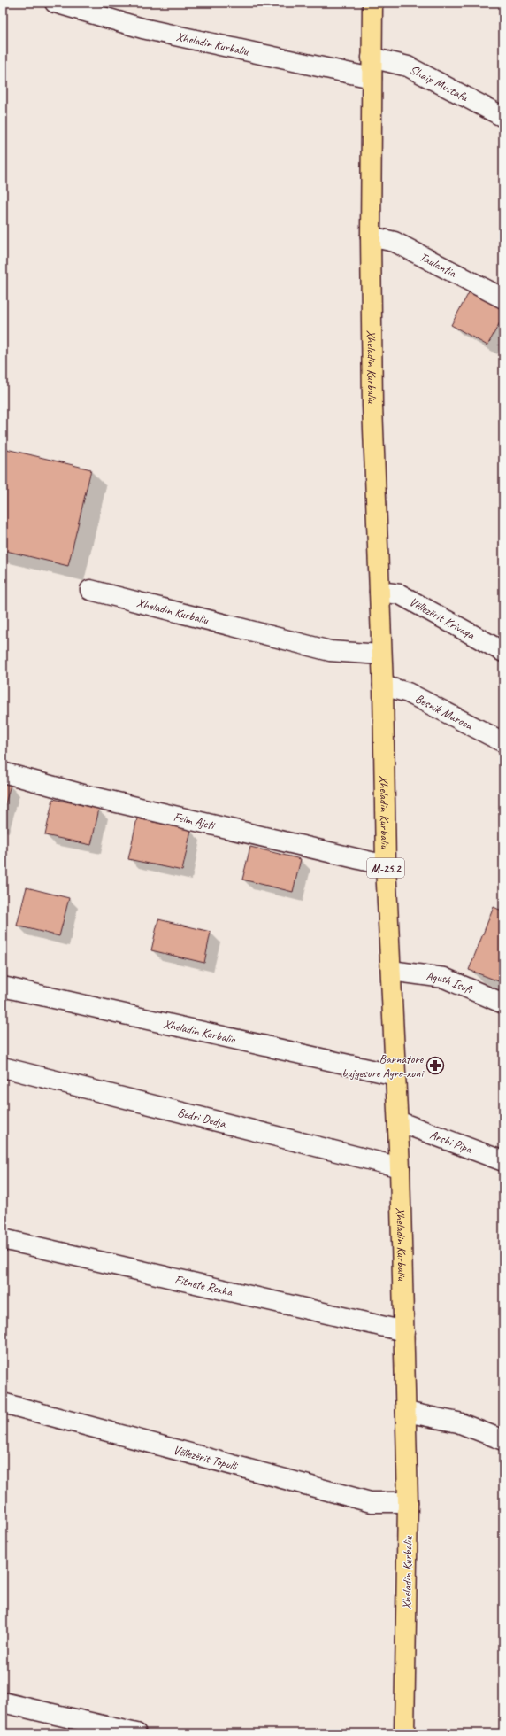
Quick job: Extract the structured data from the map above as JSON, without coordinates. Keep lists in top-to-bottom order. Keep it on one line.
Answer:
{"streets":{"main road":["Xheladin Kurbaliu","M-25.2"],"street":["Shaip Mustafa","Taulantia","Vëllezërit Krivaqa","Besnik Maroca","Feim Ajeti","Agush Isufi","Bedri Dedja","Arshi Pipa","Fitnete Rexha","Vëllezërit Topulli"]},"crossings":[["Xheladin Kurbaliu","Shaip Mustafa"],["Xheladin Kurbaliu","Taulantia"],["Xheladin Kurbaliu","Vëllezërit Krivaqa"],["Xheladin Kurbaliu","Besnik Maroca"],["Xheladin Kurbaliu","Feim Ajeti"],["Xheladin Kurbaliu","Agush Isufi"],["Xheladin Kurbaliu","Bedri Dedja"],["Xheladin Kurbaliu","Arshi Pipa"],["Xheladin Kurbaliu","Fitnete Rexha"],["Xheladin Kurbaliu","Vëllezërit Topulli"]],"places":{"pharmacy":["Barnatore bujqesore Agro-xoni"]}}
